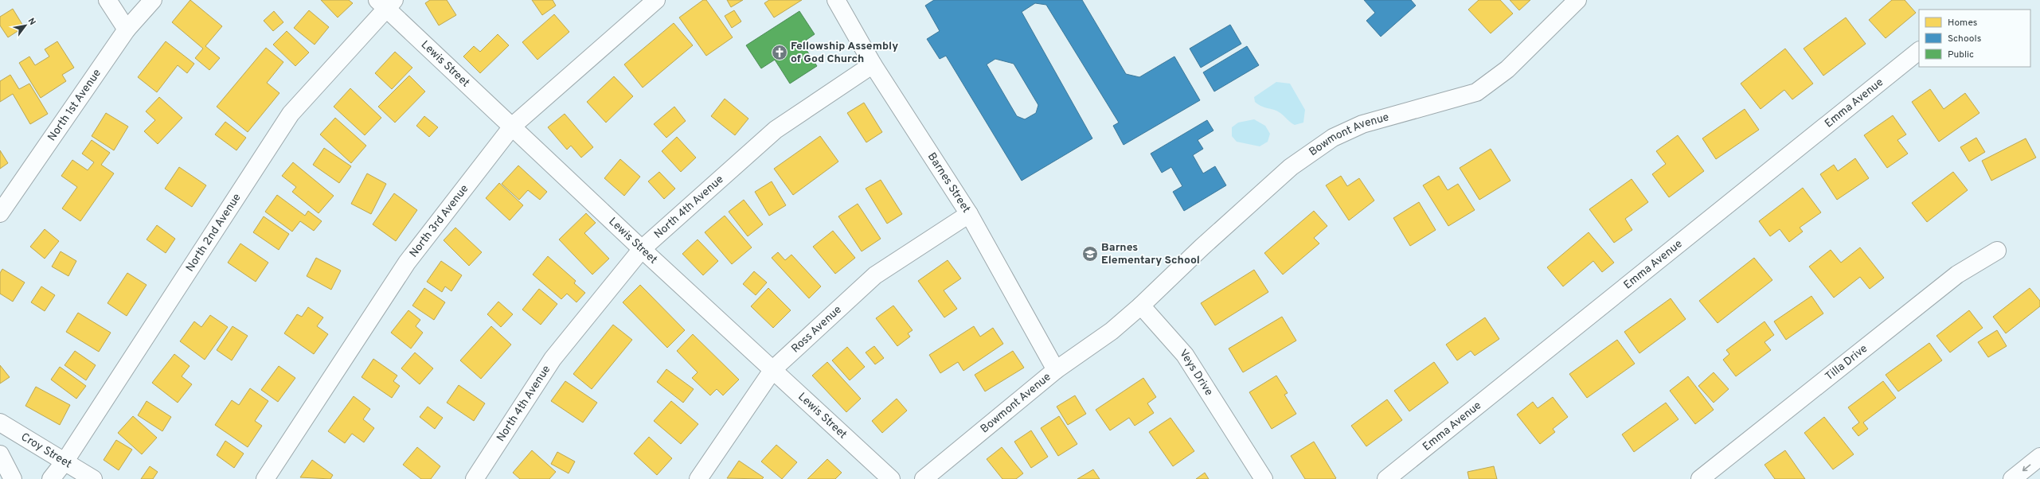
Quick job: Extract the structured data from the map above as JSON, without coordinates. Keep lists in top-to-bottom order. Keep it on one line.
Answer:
{"streets":{"main road":["Lewis Street","Emma Avenue","North 1st Avenue","Bowmont Avenue","Barnes Street","North 4th Avenue","North 3rd Avenue","North 2nd Avenue","Ross Avenue","Tilla Drive","Veys Drive","Croy Street"]},"crossings":[["Lewis Street","North 4th Avenue"],["Lewis Street","North 3rd Avenue"],["Lewis Street","North 2nd Avenue"],["Lewis Street","Ross Avenue"],["Bowmont Avenue","Barnes Street"],["Bowmont Avenue","Veys Drive"],["Barnes Street","North 4th Avenue"],["Barnes Street","Ross Avenue"],["North 2nd Avenue","Croy Street"]],"places":{"church":["Fellowship Assembly of God Church"],"school or university":["Barnes Elementary School"]},"legend":["Homes","Schools","Public"],"north":"top right"}
